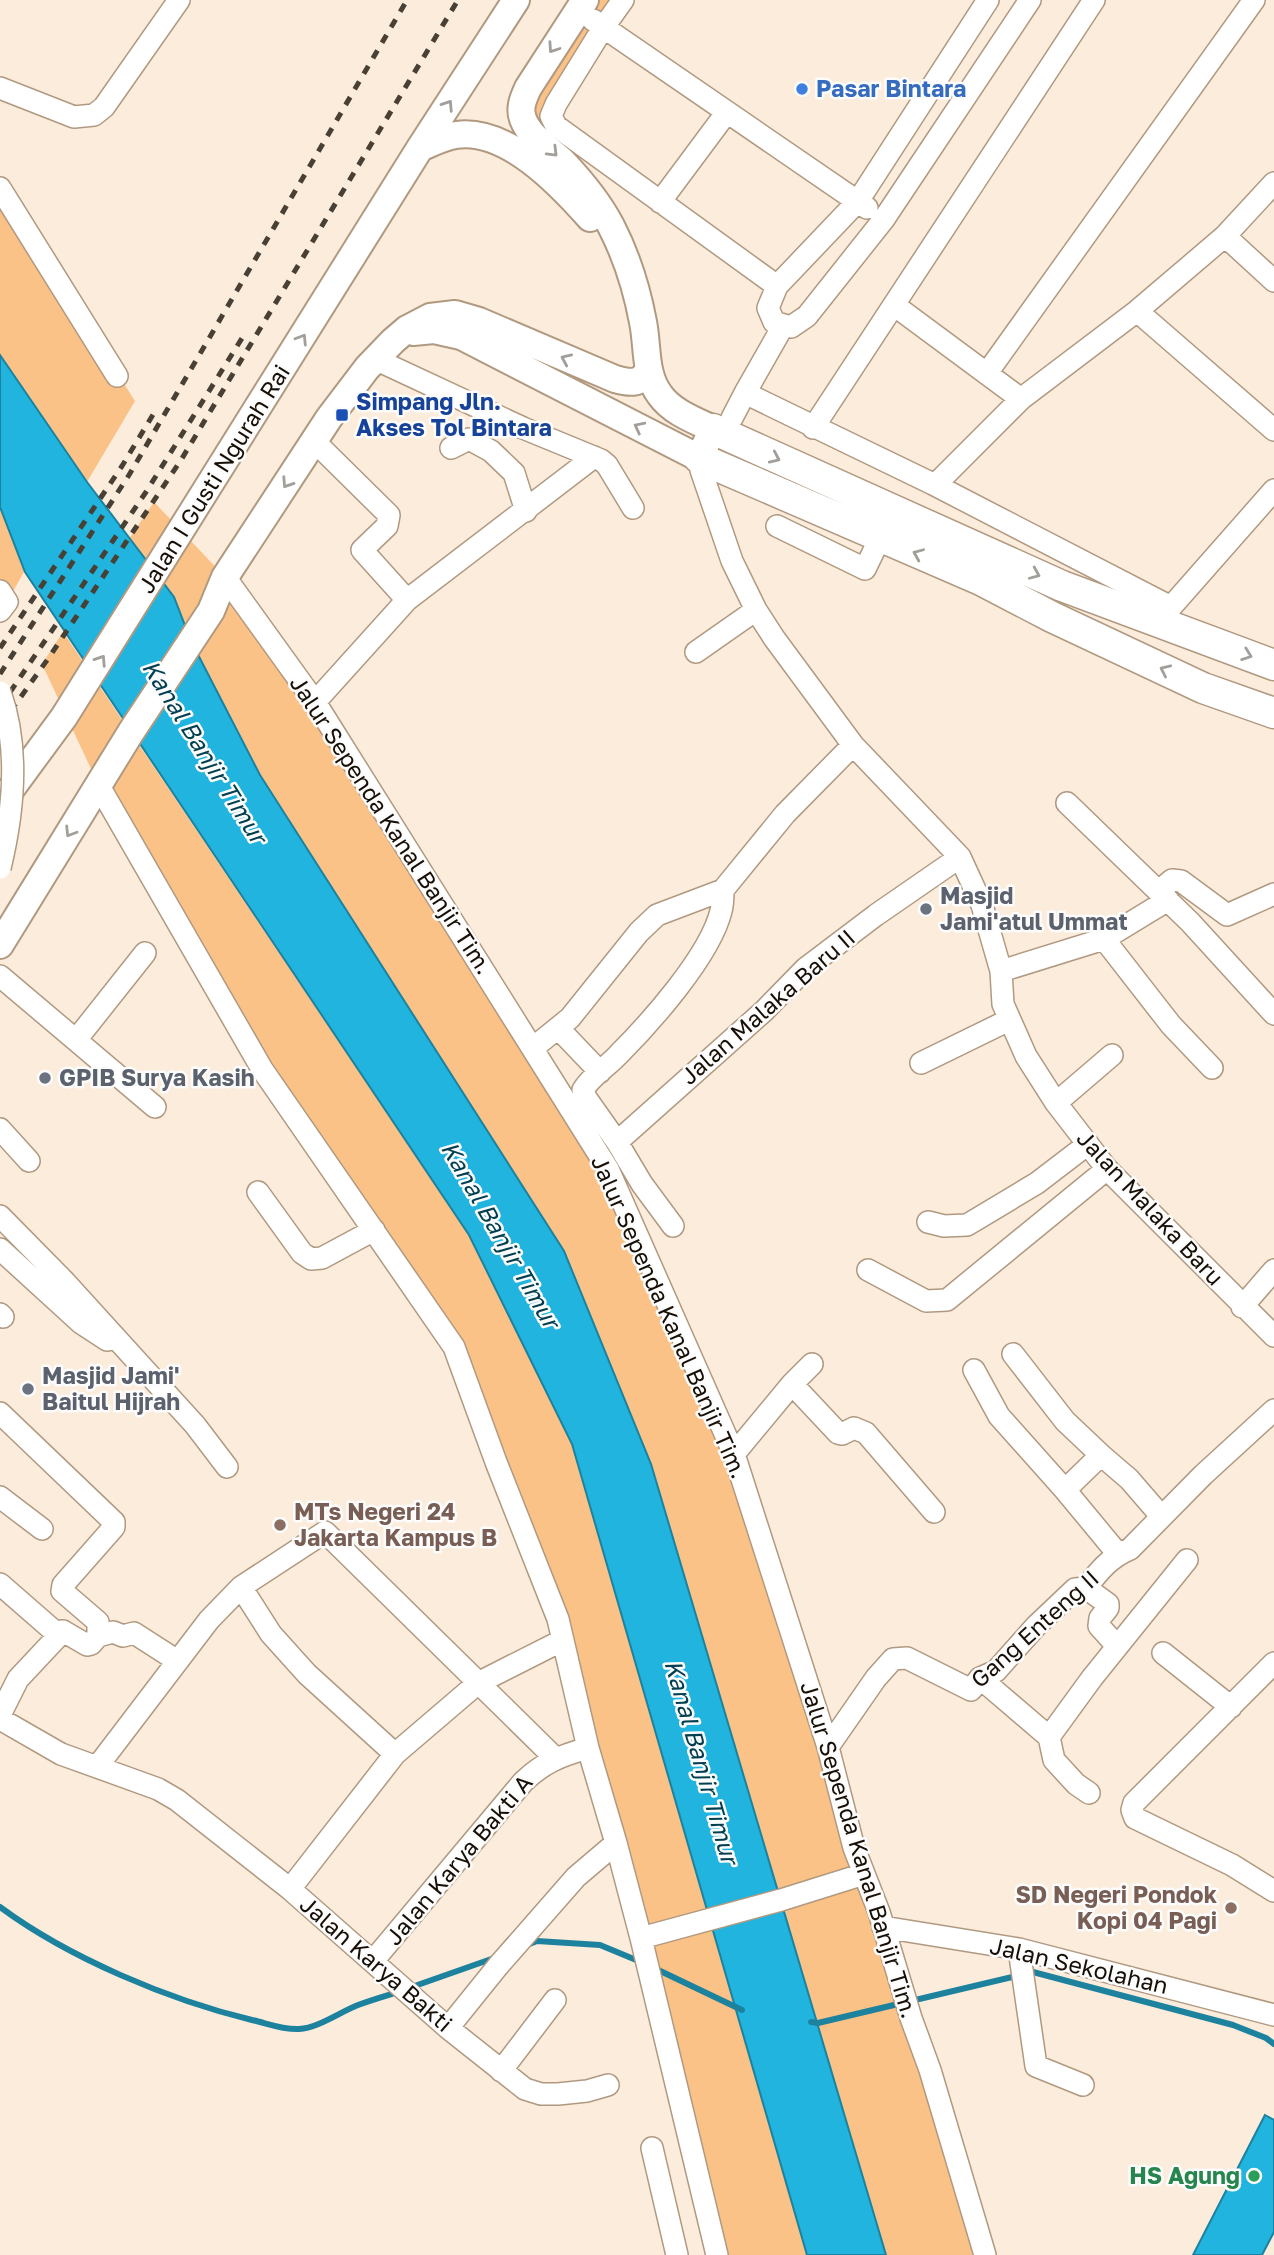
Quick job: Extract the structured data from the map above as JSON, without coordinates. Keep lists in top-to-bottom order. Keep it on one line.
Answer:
{"streets":{"main road":["Jalan I Gusti Ngurah Rai"],"street":["Jalur Sependa Kanal Banjir Tim.","Jalan Malaka Baru II","Jalan Malaka Baru","Gang Enteng II","Jalan Karya Bakti A","Jalan Karya Bakti","Jalan Sekolahan"]},"crossings":[["Jalur Sependa Kanal Banjir Tim.","Gang Enteng II"],["Jalur Sependa Kanal Banjir Tim.","Jalan Sekolahan"],["Jalan Malaka Baru II","Jalan Malaka Baru"],["Jalan Karya Bakti A","Jalan Karya Bakti"]],"water":["Kanal Banjir Timur"],"places":{"other":["Pasar Bintara","Masjid Jami'atul Ummat","GPIB Surya Kasih","Masjid Jami' Baitul Hijrah","MTs Negeri 24 Jakarta Kampus B","SD Negeri Pondok Kopi 04 Pagi","HS Agung"],"transit":["Simpang Jln. Akses Tol Bintara"]}}
